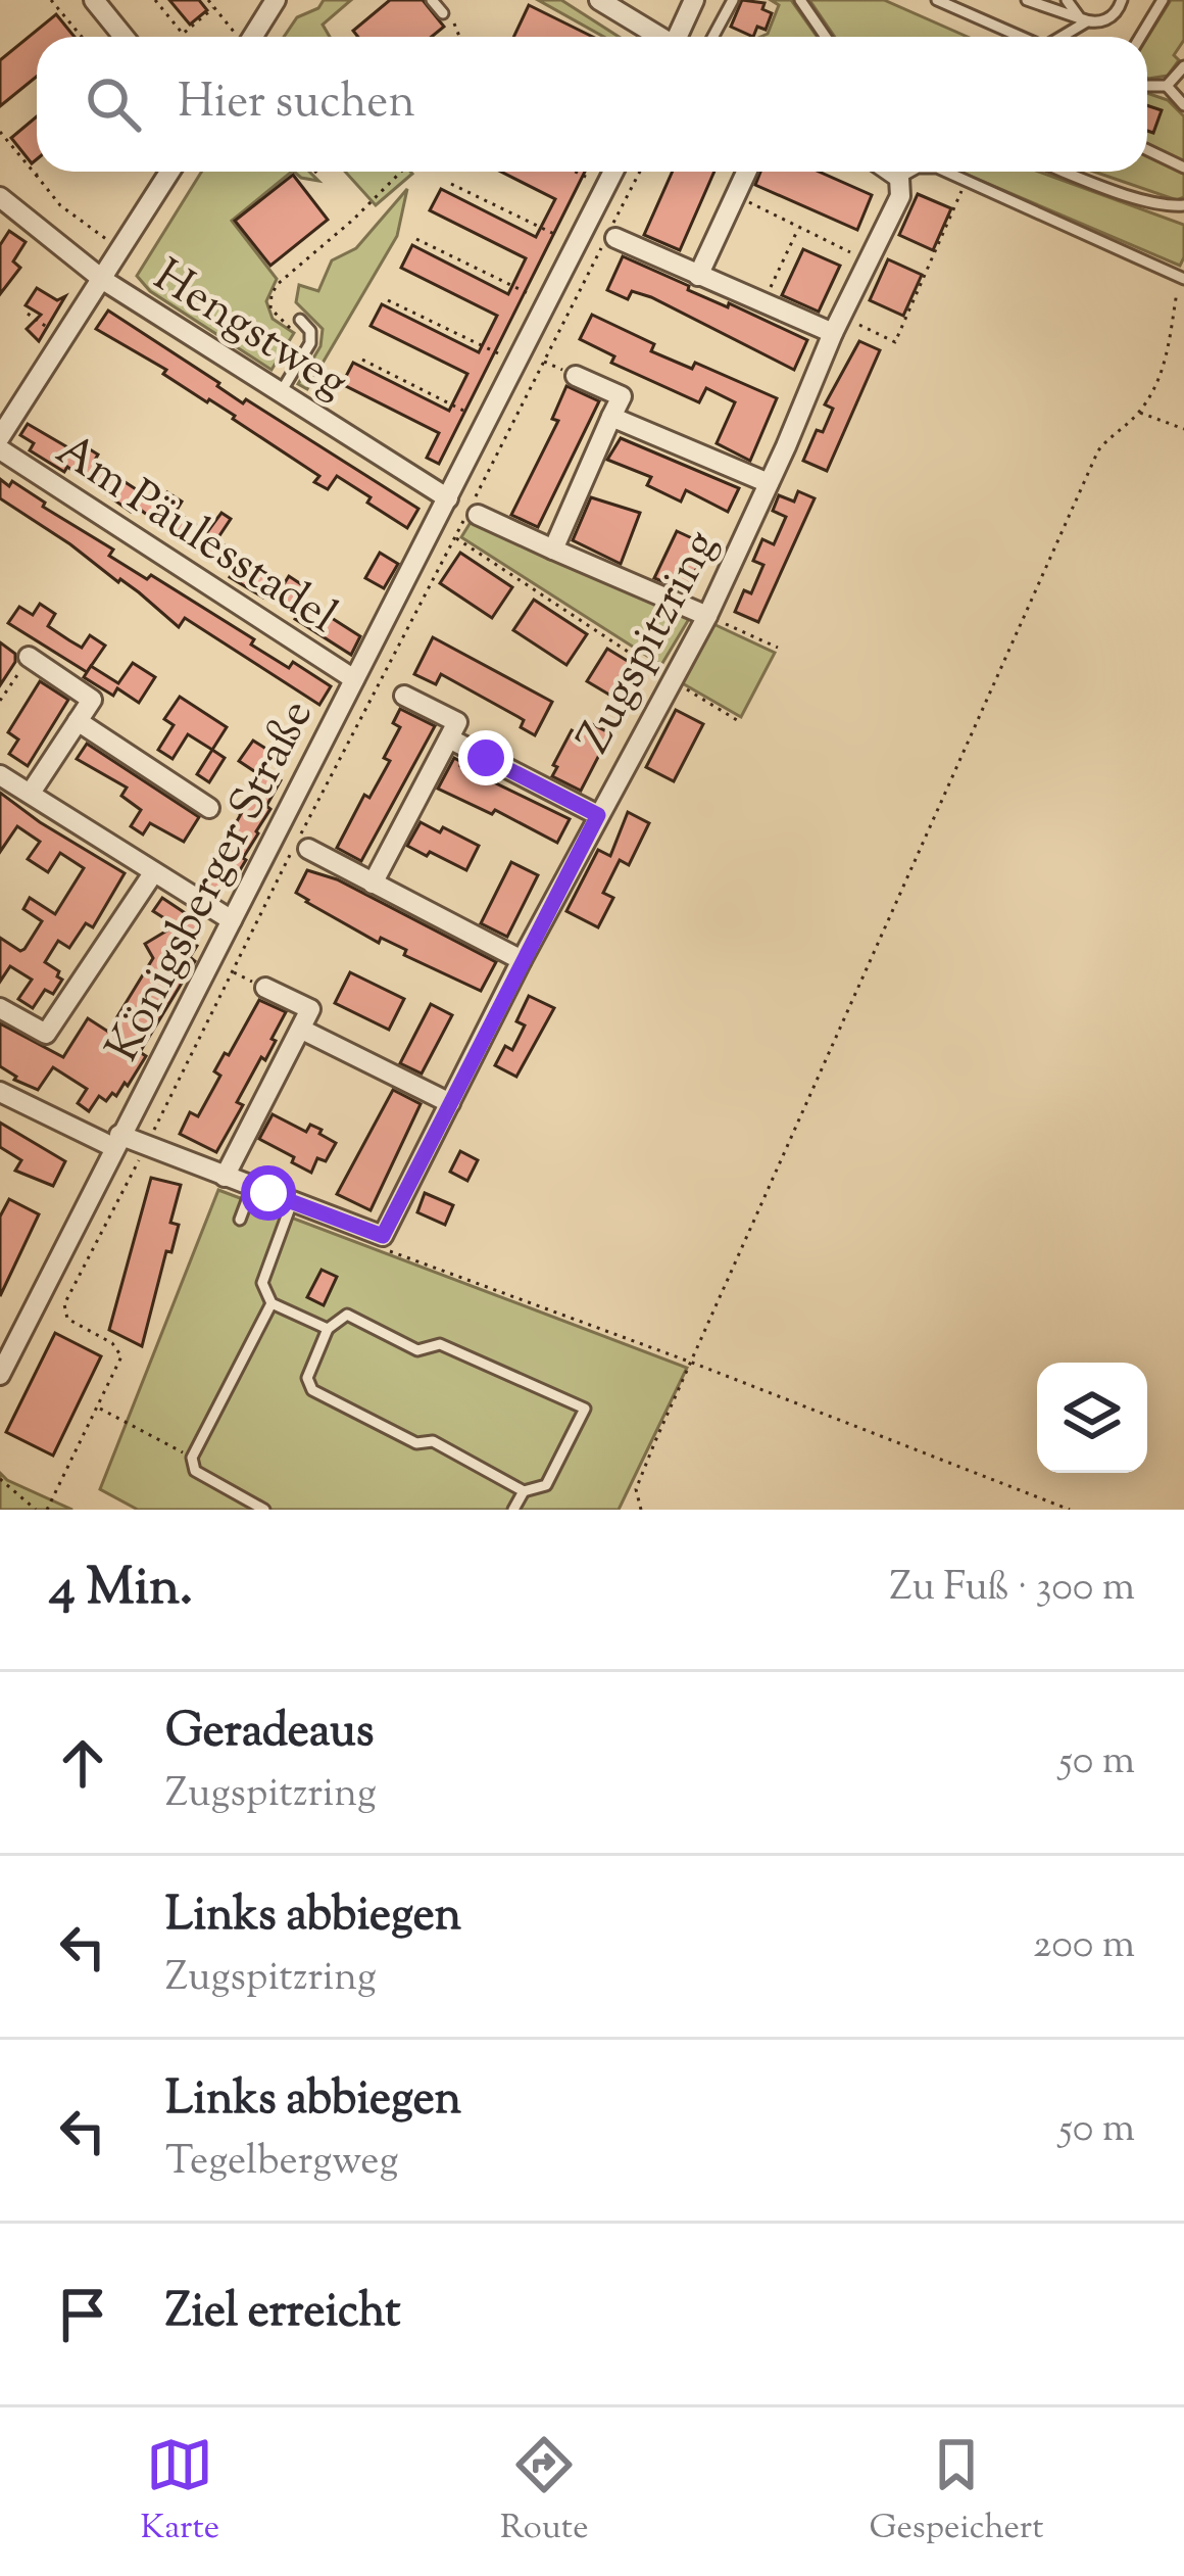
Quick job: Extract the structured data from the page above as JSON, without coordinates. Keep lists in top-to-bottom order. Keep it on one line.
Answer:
{"streets":{"street":["Hengstweg","Am Päulesstadel","Zugspitzring","Königsberger Straße"]},"crossings":[["Hengstweg","Königsberger Straße"],["Am Päulesstadel","Königsberger Straße"]],"page":{"search":"Hier suchen","heading":["4 Min.","Zu Fuß · 300 m"],"list":[["Geradeaus","Zugspitzring","50 m"],["Links abbiegen","Zugspitzring","200 m"],["Links abbiegen","Tegelbergweg","50 m"],"Ziel erreicht"],"nav":["Karte","Route","Gespeichert"]}}
